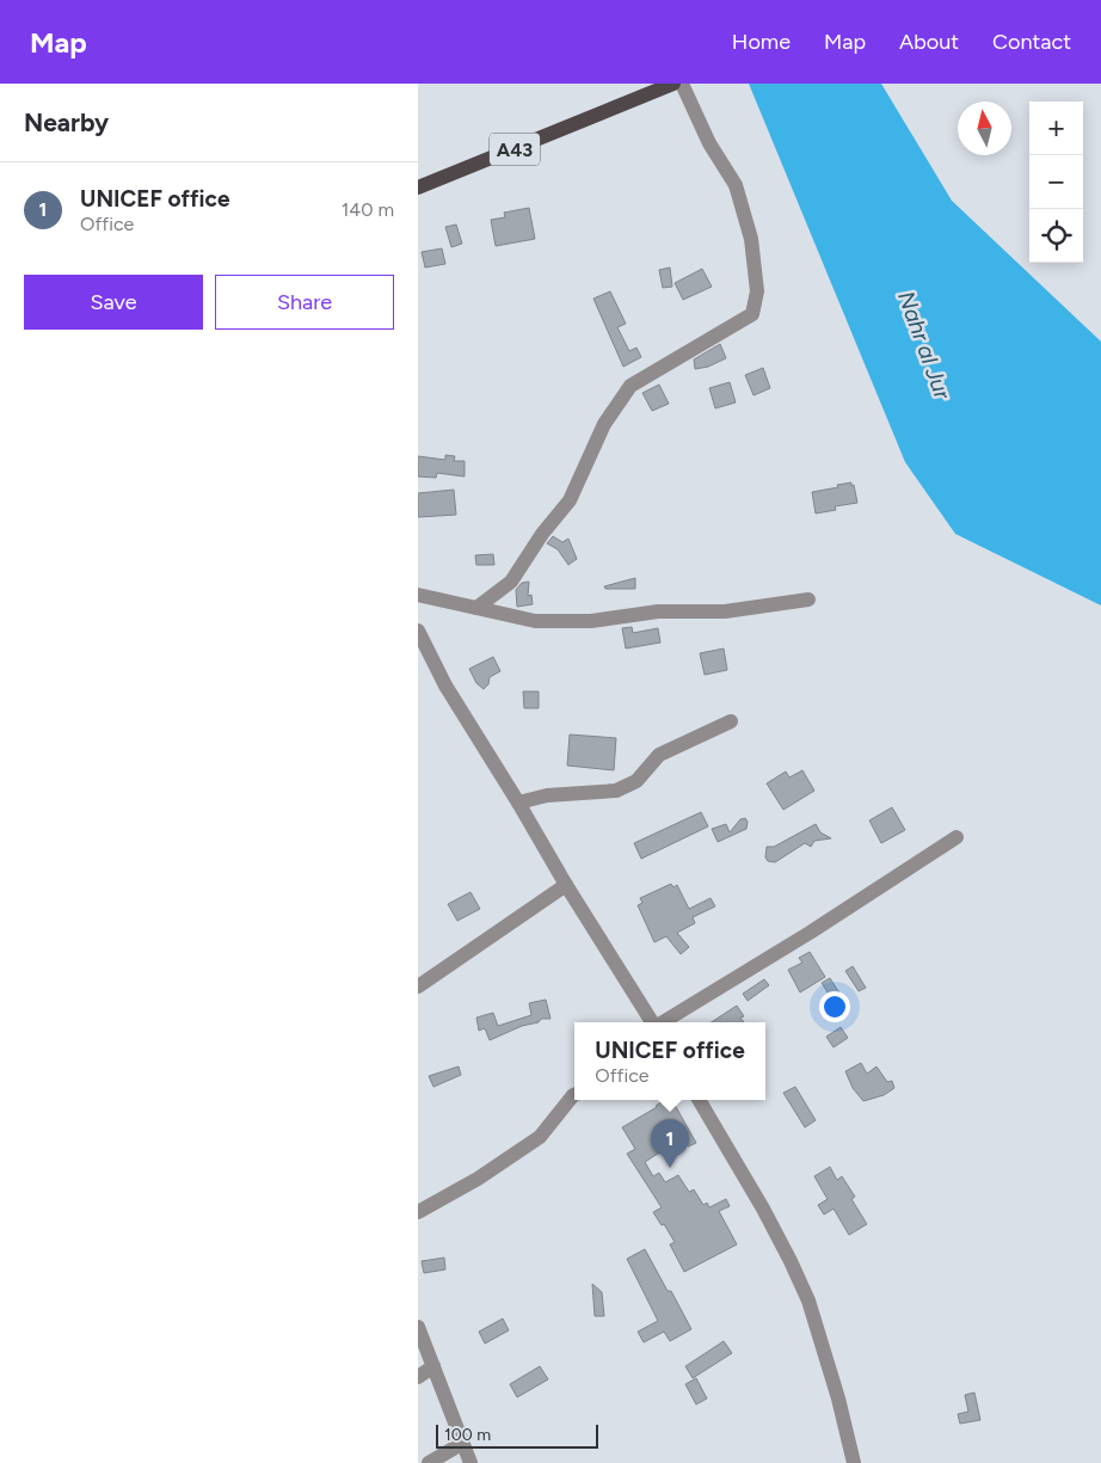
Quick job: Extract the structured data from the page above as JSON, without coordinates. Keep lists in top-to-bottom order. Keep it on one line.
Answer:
{"streets":{"main road":["A43"]},"water":["Nahr al Jur"],"scale_bar":"100 m","north":"top","page":{"header":"Map","nav":["Home","Map","About","Contact"],"heading":"Nearby","map_buttons":["+","−"],"list":[{"mark":"1","name":"UNICEF office","note":"Office","value":"140 m"}],"buttons":["Save","Share"],"popup":["UNICEF office","Office"],"pins":"1","scale":"100 m"}}
